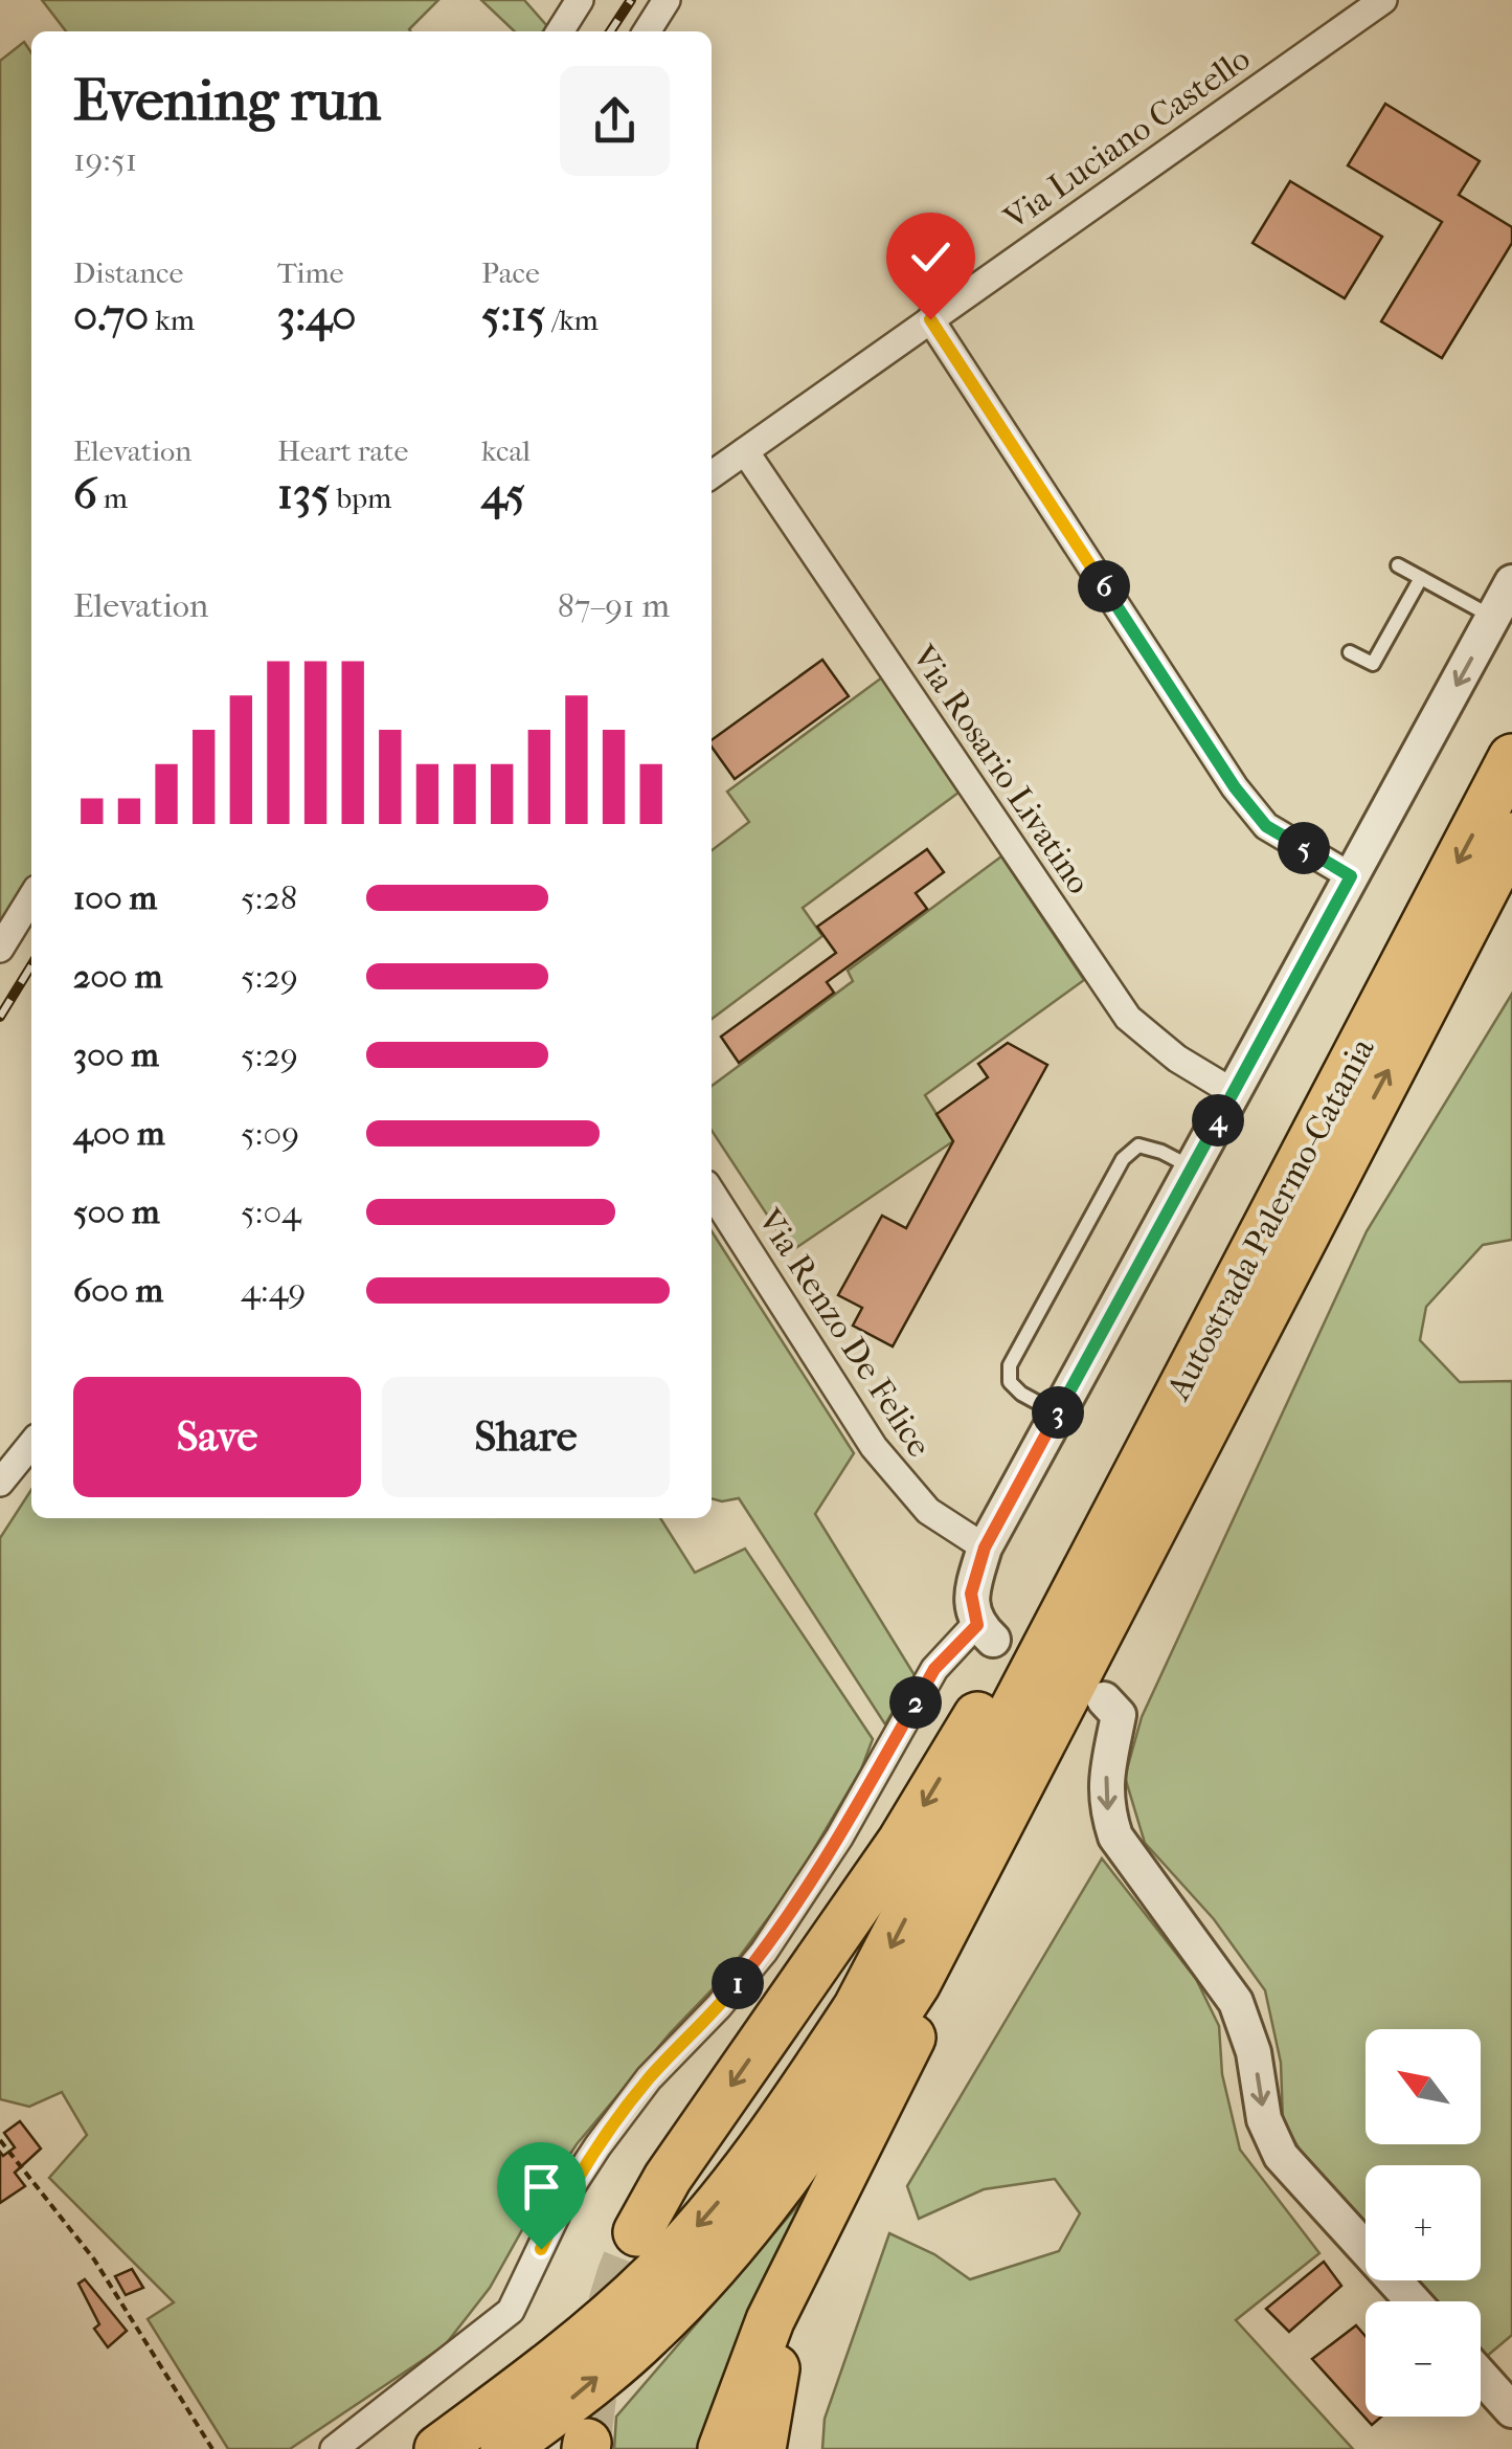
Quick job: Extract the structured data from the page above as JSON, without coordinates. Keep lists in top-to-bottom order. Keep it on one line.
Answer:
{"streets":{"highway":["Autostrada Palermo-Catania"],"street":["Via Luciano Castello","Via Rosario Livatino","Via Renzo De Felice"]},"crossings":[["Via Luciano Castello","Via Rosario Livatino"]],"north":"top left","page":{"heading":["Evening run","19:51"],"stats":[["Distance","0.70 km"],["Time","3:40"],["Pace","5:15 /km"],["Elevation","6 m"],["Heart rate","135 bpm"],["kcal","45"]],"pins":["6","5","4","3","2","1"],"chart":["Elevation","87–91 m"],"list":[{"name":"100 m","note":"5:28"},{"name":"200 m","note":"5:29"},{"name":"300 m","note":"5:29"},{"name":"400 m","note":"5:09"},{"name":"500 m","note":"5:04"},{"name":"600 m","note":"4:49"}],"buttons":["Save","Share"],"map_buttons":["+","−"]}}
